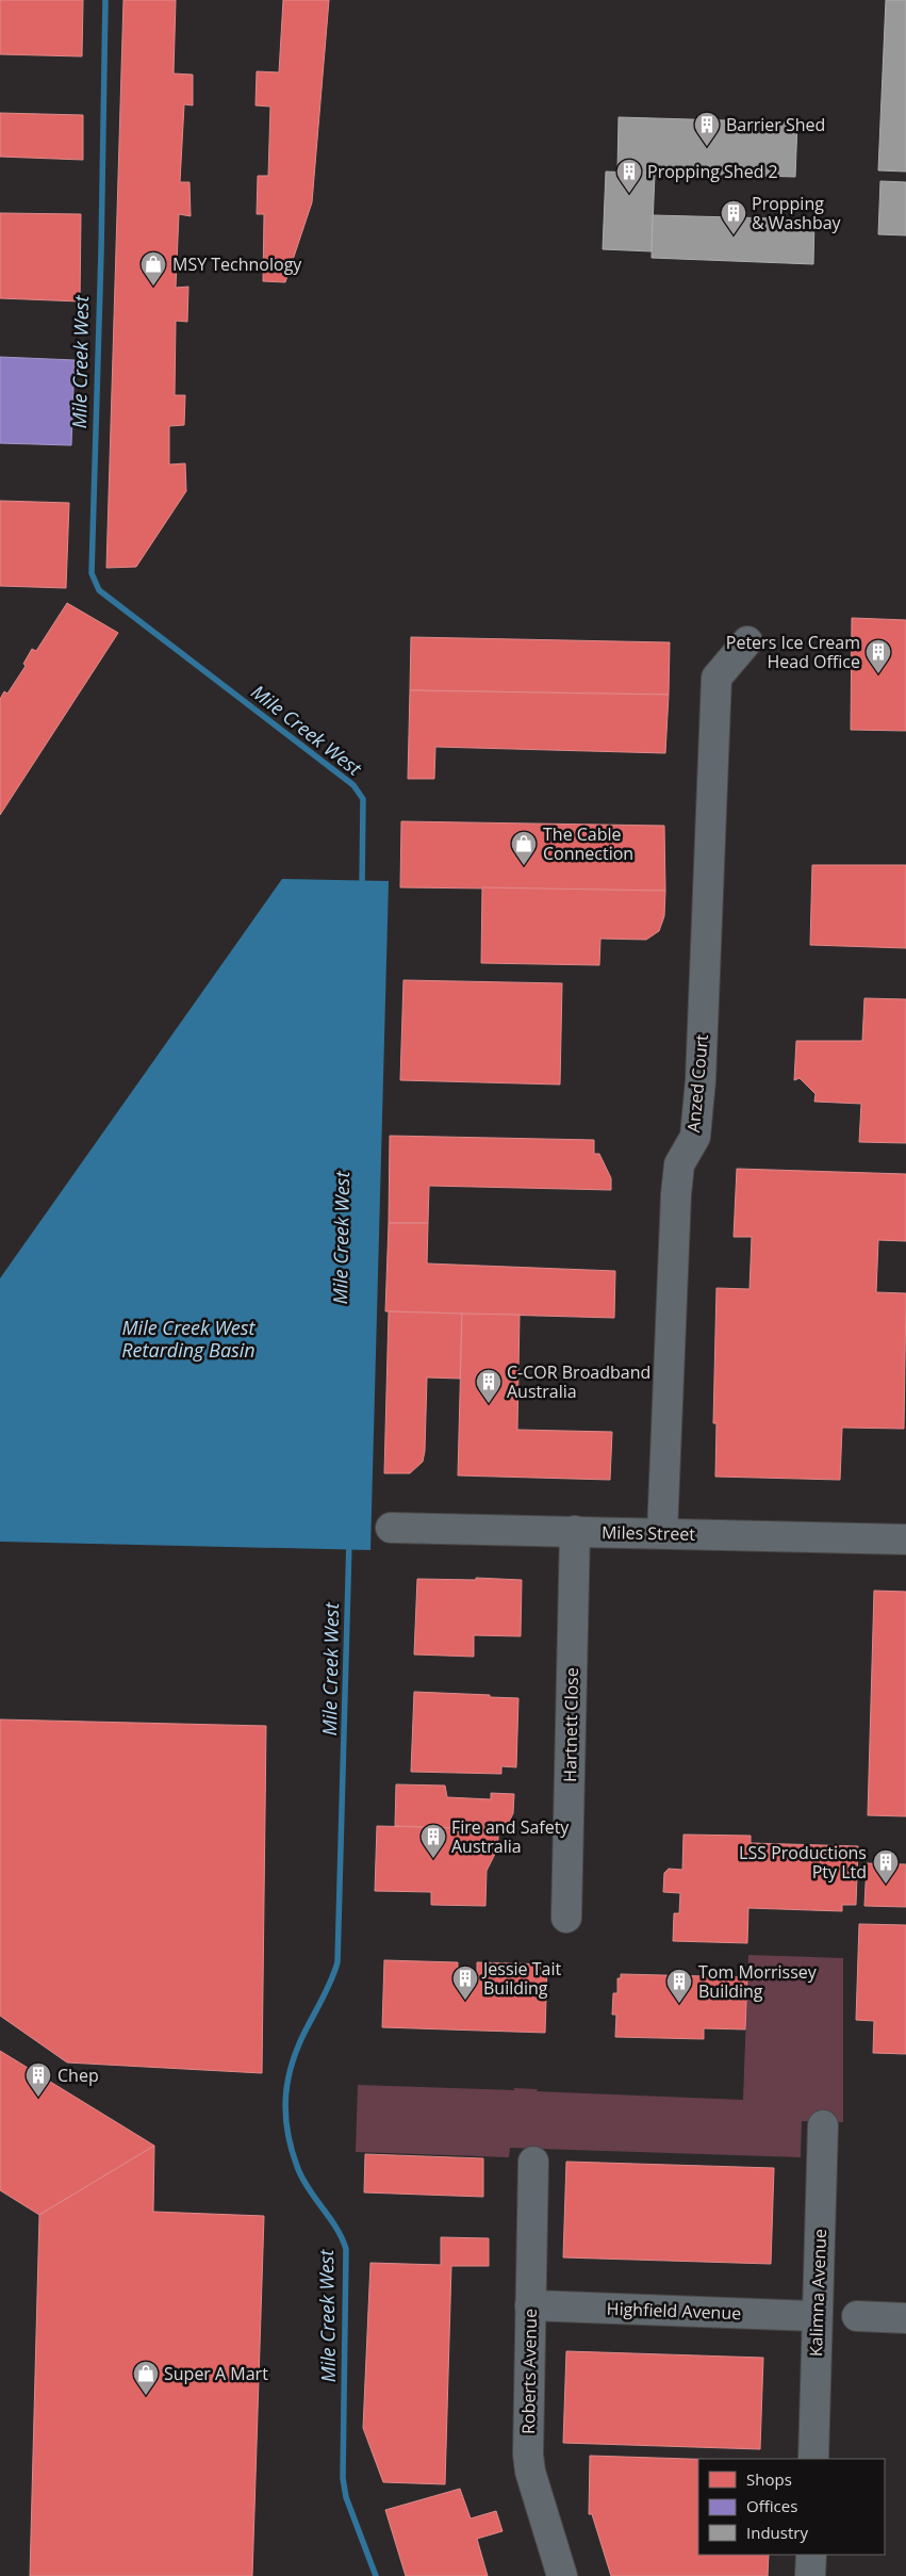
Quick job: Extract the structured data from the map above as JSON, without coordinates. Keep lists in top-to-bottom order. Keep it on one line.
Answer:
{"streets":{"street":["Anzed Court","Miles Street","Hartnett Close","Kalimna Avenue","Highfield Avenue","Roberts Avenue"]},"crossings":[["Anzed Court","Miles Street"],["Miles Street","Hartnett Close"],["Kalimna Avenue","Highfield Avenue"],["Highfield Avenue","Roberts Avenue"]],"water":["Mile Creek West","Mile Creek West Retarding Basin"],"places":{"building":["Barrier Shed","Propping Shed 2","Propping & Washbay","Peters Ice Cream Head Office","C-COR Broadband Australia","Fire and Safety Australia","LSS Productions Pty Ltd","Jessie Tait Building","Tom Morrissey Building","Chep"],"shop":["MSY Technology","The Cable Connection","Super A Mart"]},"legend":["Shops","Offices","Industry"]}
